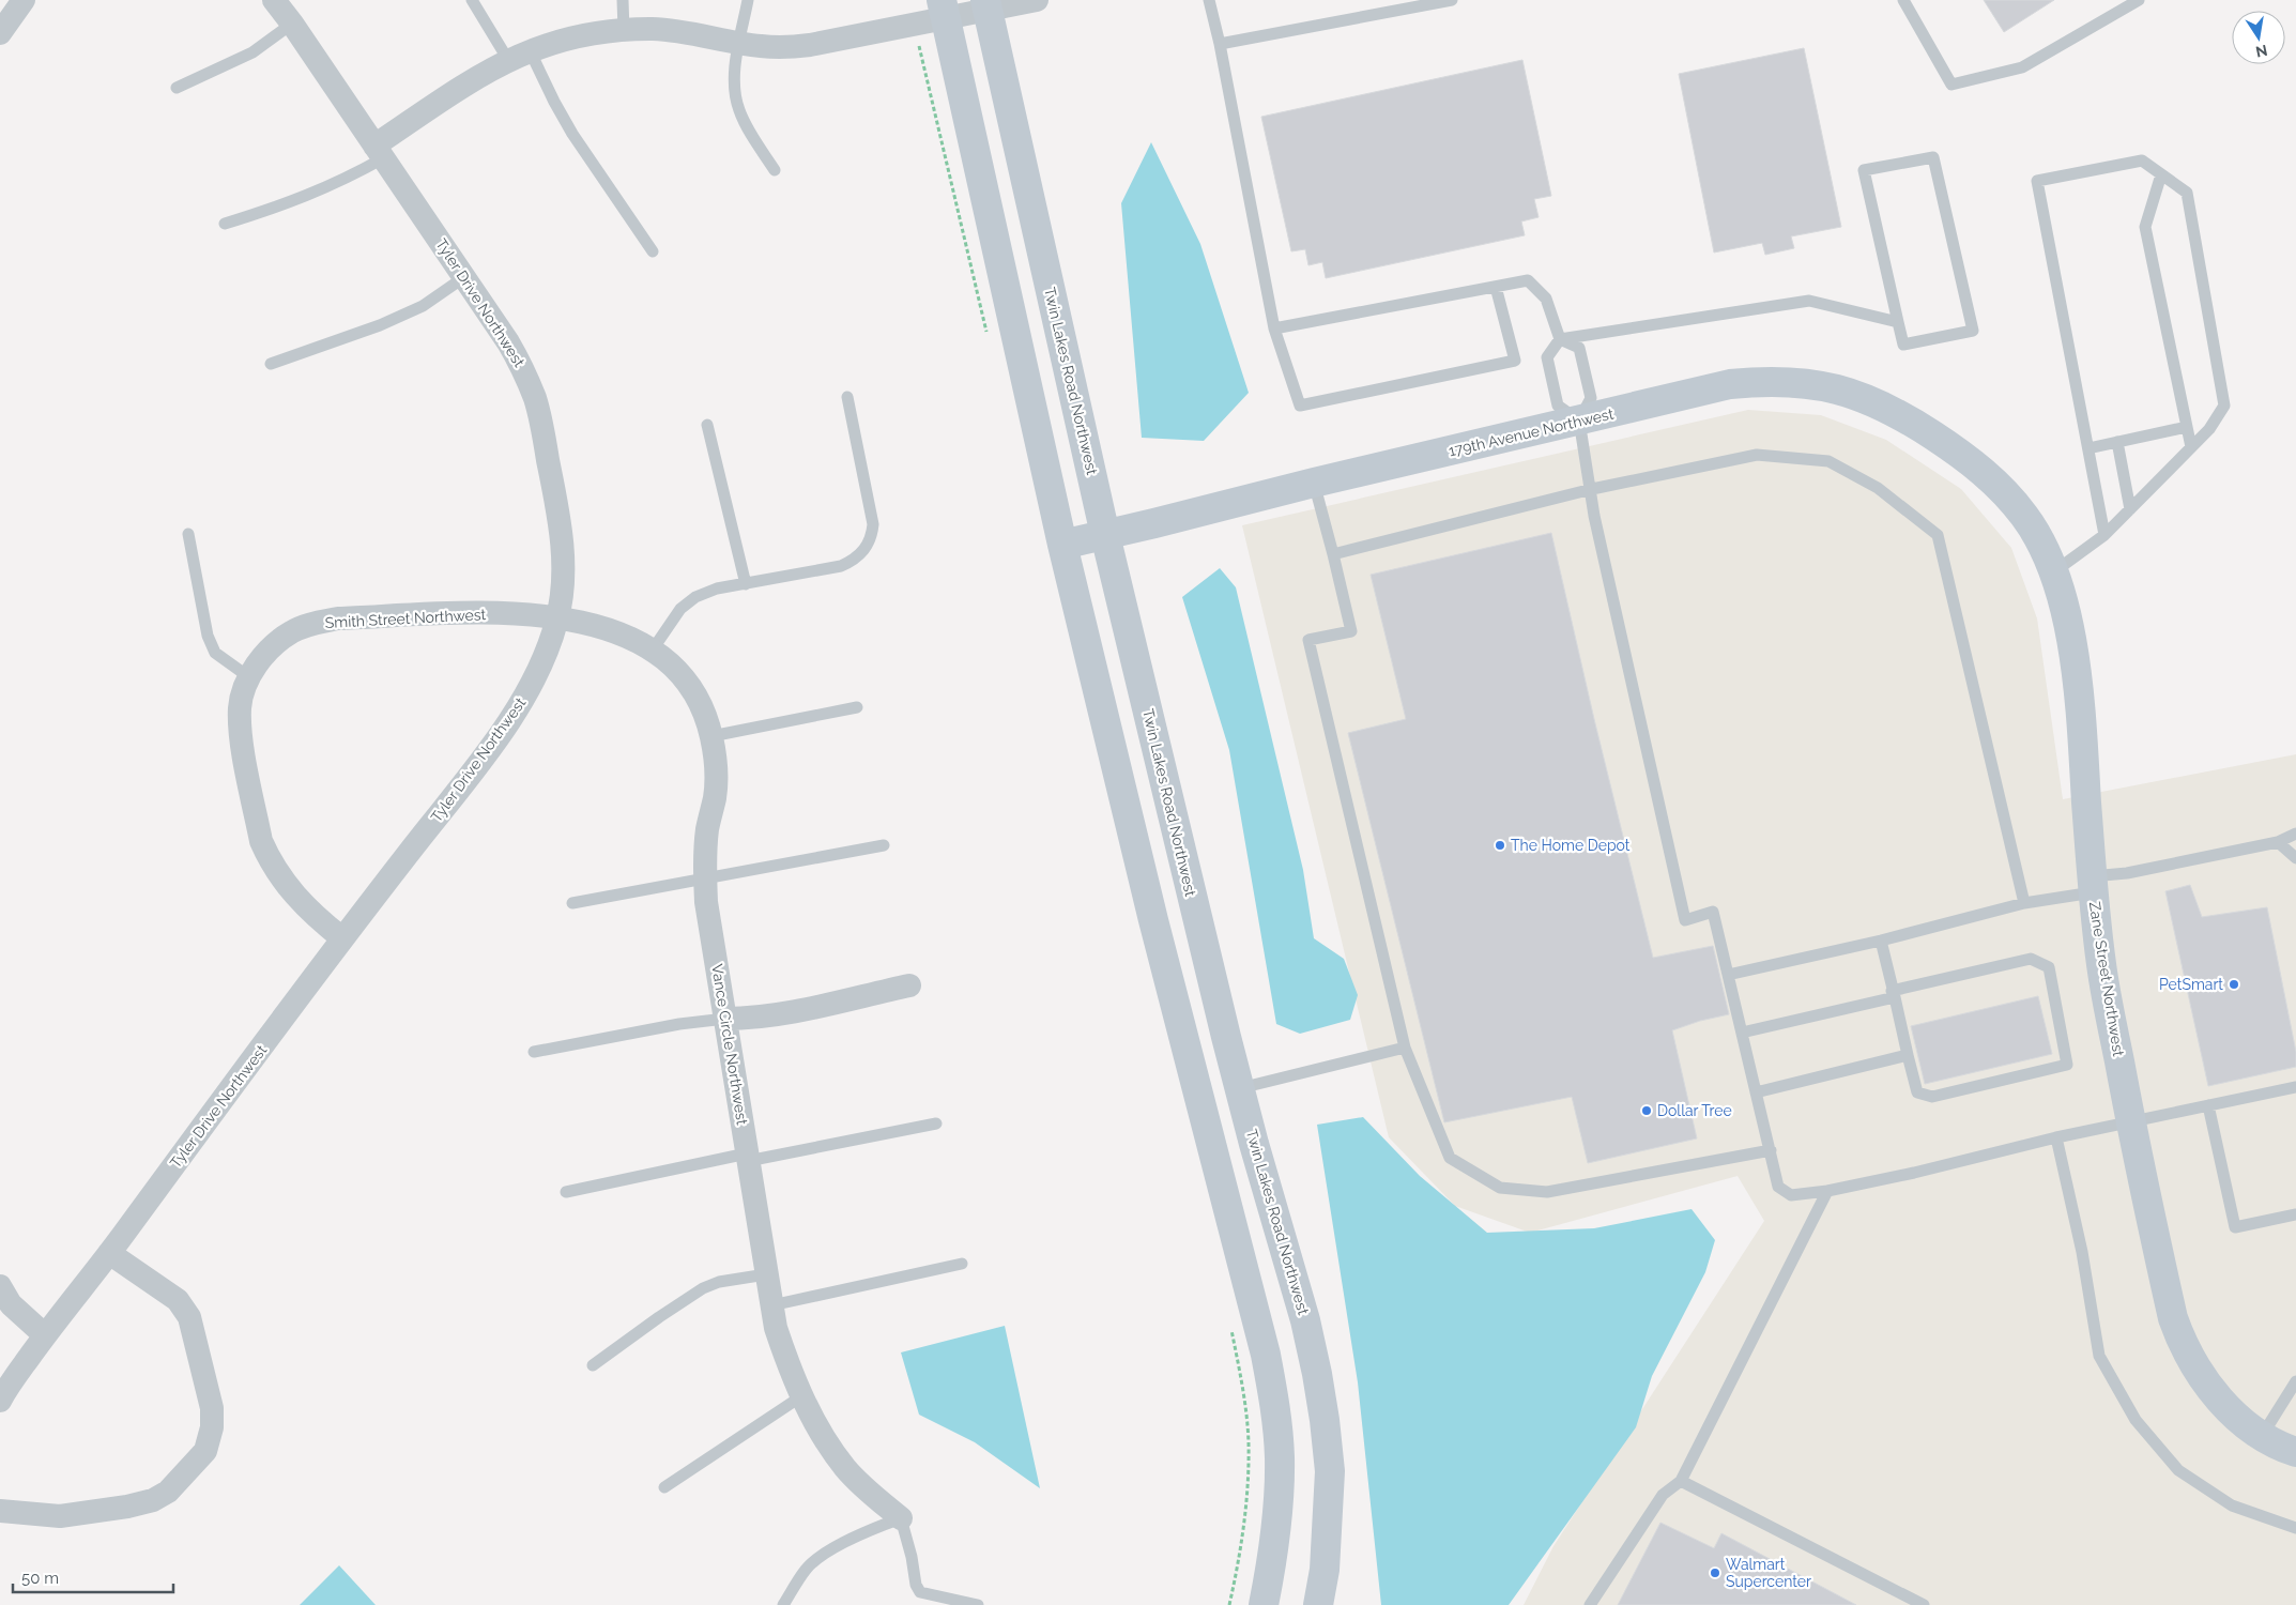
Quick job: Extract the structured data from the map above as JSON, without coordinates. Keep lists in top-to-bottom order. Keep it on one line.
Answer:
{"streets":{"street":["Tyler Drive Northwest","Twin Lakes Road Northwest","179th Avenue Northwest","Smith Street Northwest","Zane Street Northwest","Vance Circle Northwest"]},"crossings":[["Tyler Drive Northwest","Smith Street Northwest"],["Tyler Drive Northwest","Vance Circle Northwest"],["Twin Lakes Road Northwest","179th Avenue Northwest"],["179th Avenue Northwest","Zane Street Northwest"],["Smith Street Northwest","Vance Circle Northwest"]],"places":["The Home Depot","PetSmart","Dollar Tree","Walmart Supercenter"],"scale_bar":"50 m","north":"bottom"}
